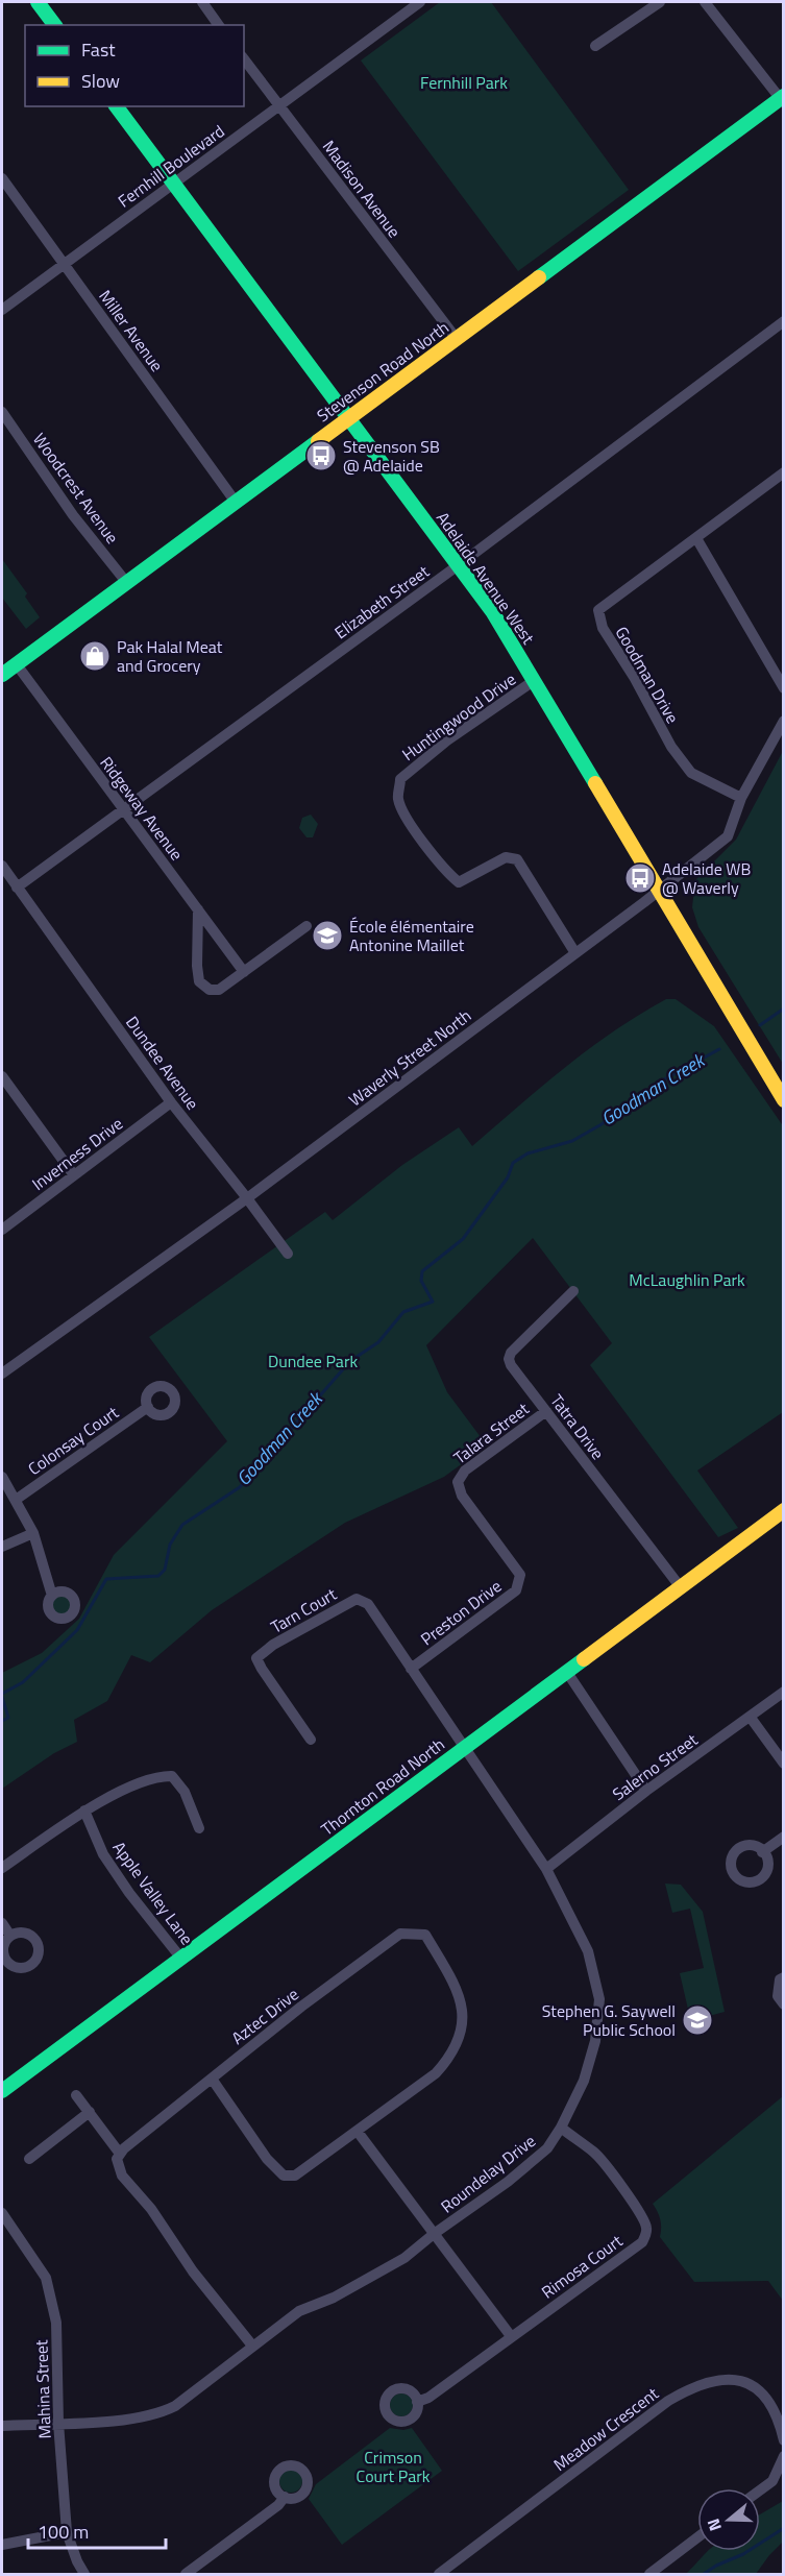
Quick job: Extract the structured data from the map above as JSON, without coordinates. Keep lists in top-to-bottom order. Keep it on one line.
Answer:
{"streets":{"main road":["Stevenson Road North","Adelaide Avenue West","Thornton Road North"],"street":["Fernhill Boulevard","Madison Avenue","Miller Avenue","Woodcrest Avenue","Elizabeth Street","Goodman Drive","Huntingwood Drive","Ridgeway Avenue","Waverly Street North","Dundee Avenue","Inverness Drive","Tatra Drive","Talara Street","Colonsay Court","Tarn Court","Preston Drive","Salerno Street","Apple Valley Lane","Aztec Drive","Roundelay Drive","Rimosa Court","Mahina Street","Meadow Crescent"]},"crossings":[["Fernhill Boulevard","Madison Avenue"],["Fernhill Boulevard","Miller Avenue"],["Fernhill Boulevard","Adelaide Avenue West"],["Madison Avenue","Stevenson Road North"],["Miller Avenue","Stevenson Road North"],["Stevenson Road North","Woodcrest Avenue"],["Stevenson Road North","Adelaide Avenue West"],["Stevenson Road North","Ridgeway Avenue"],["Adelaide Avenue West","Elizabeth Street"],["Adelaide Avenue West","Huntingwood Drive"],["Adelaide Avenue West","Waverly Street North"],["Elizabeth Street","Ridgeway Avenue"],["Elizabeth Street","Dundee Avenue"],["Goodman Drive","Waverly Street North"],["Huntingwood Drive","Waverly Street North"],["Waverly Street North","Dundee Avenue"],["Dundee Avenue","Inverness Drive"],["Tatra Drive","Talara Street"],["Tatra Drive","Thornton Road North"],["Talara Street","Preston Drive"],["Tarn Court","Preston Drive"],["Tarn Court","Thornton Road North"],["Tarn Court","Roundelay Drive"],["Salerno Street","Roundelay Drive"],["Thornton Road North","Apple Valley Lane"],["Thornton Road North","Roundelay Drive"],["Roundelay Drive","Rimosa Court"],["Roundelay Drive","Mahina Street"]],"water":["Goodman Creek"],"parks":["Fernhill Park","McLaughlin Park","Dundee Park","Crimson Court Park"],"places":{"bus stop":["Stevenson SB @ Adelaide","Adelaide WB @ Waverly"],"shop":["Pak Halal Meat and Grocery"],"school or university":["École élémentaire Antonine Maillet","Stephen G. Saywell Public School"]},"legend":["Fast","Slow"],"scale_bar":"100 m","north":"left"}
